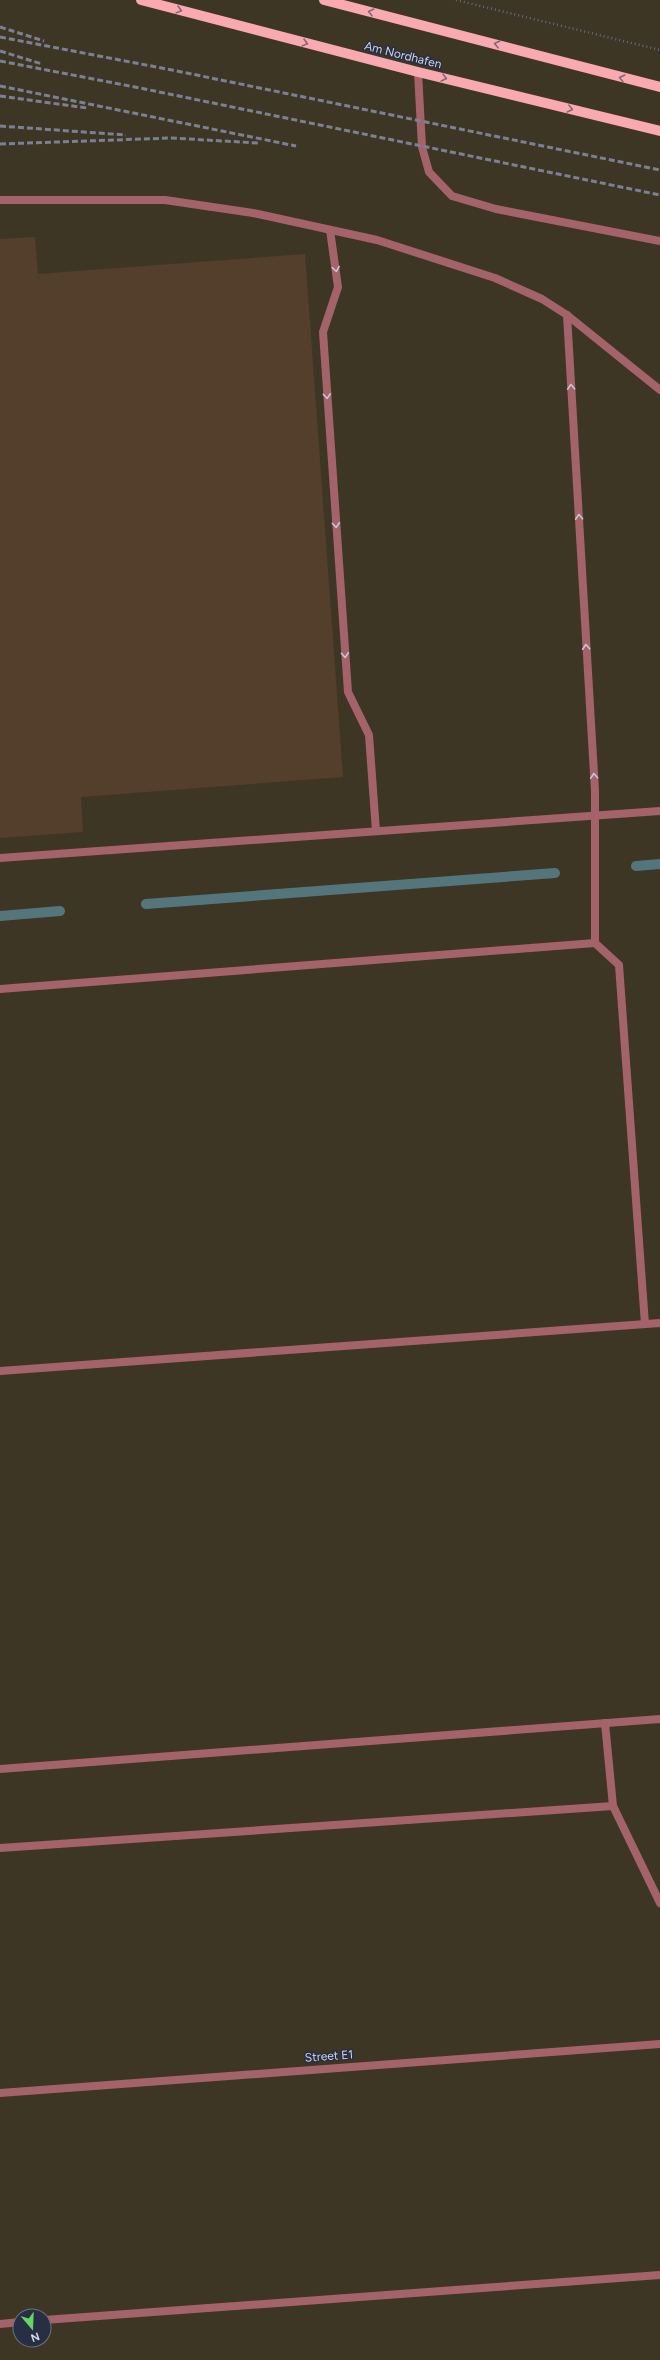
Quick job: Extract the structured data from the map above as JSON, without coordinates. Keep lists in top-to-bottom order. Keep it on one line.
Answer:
{"streets":{"main road":["Am Nordhafen"],"lane":["Street E1"]},"north":"bottom"}
